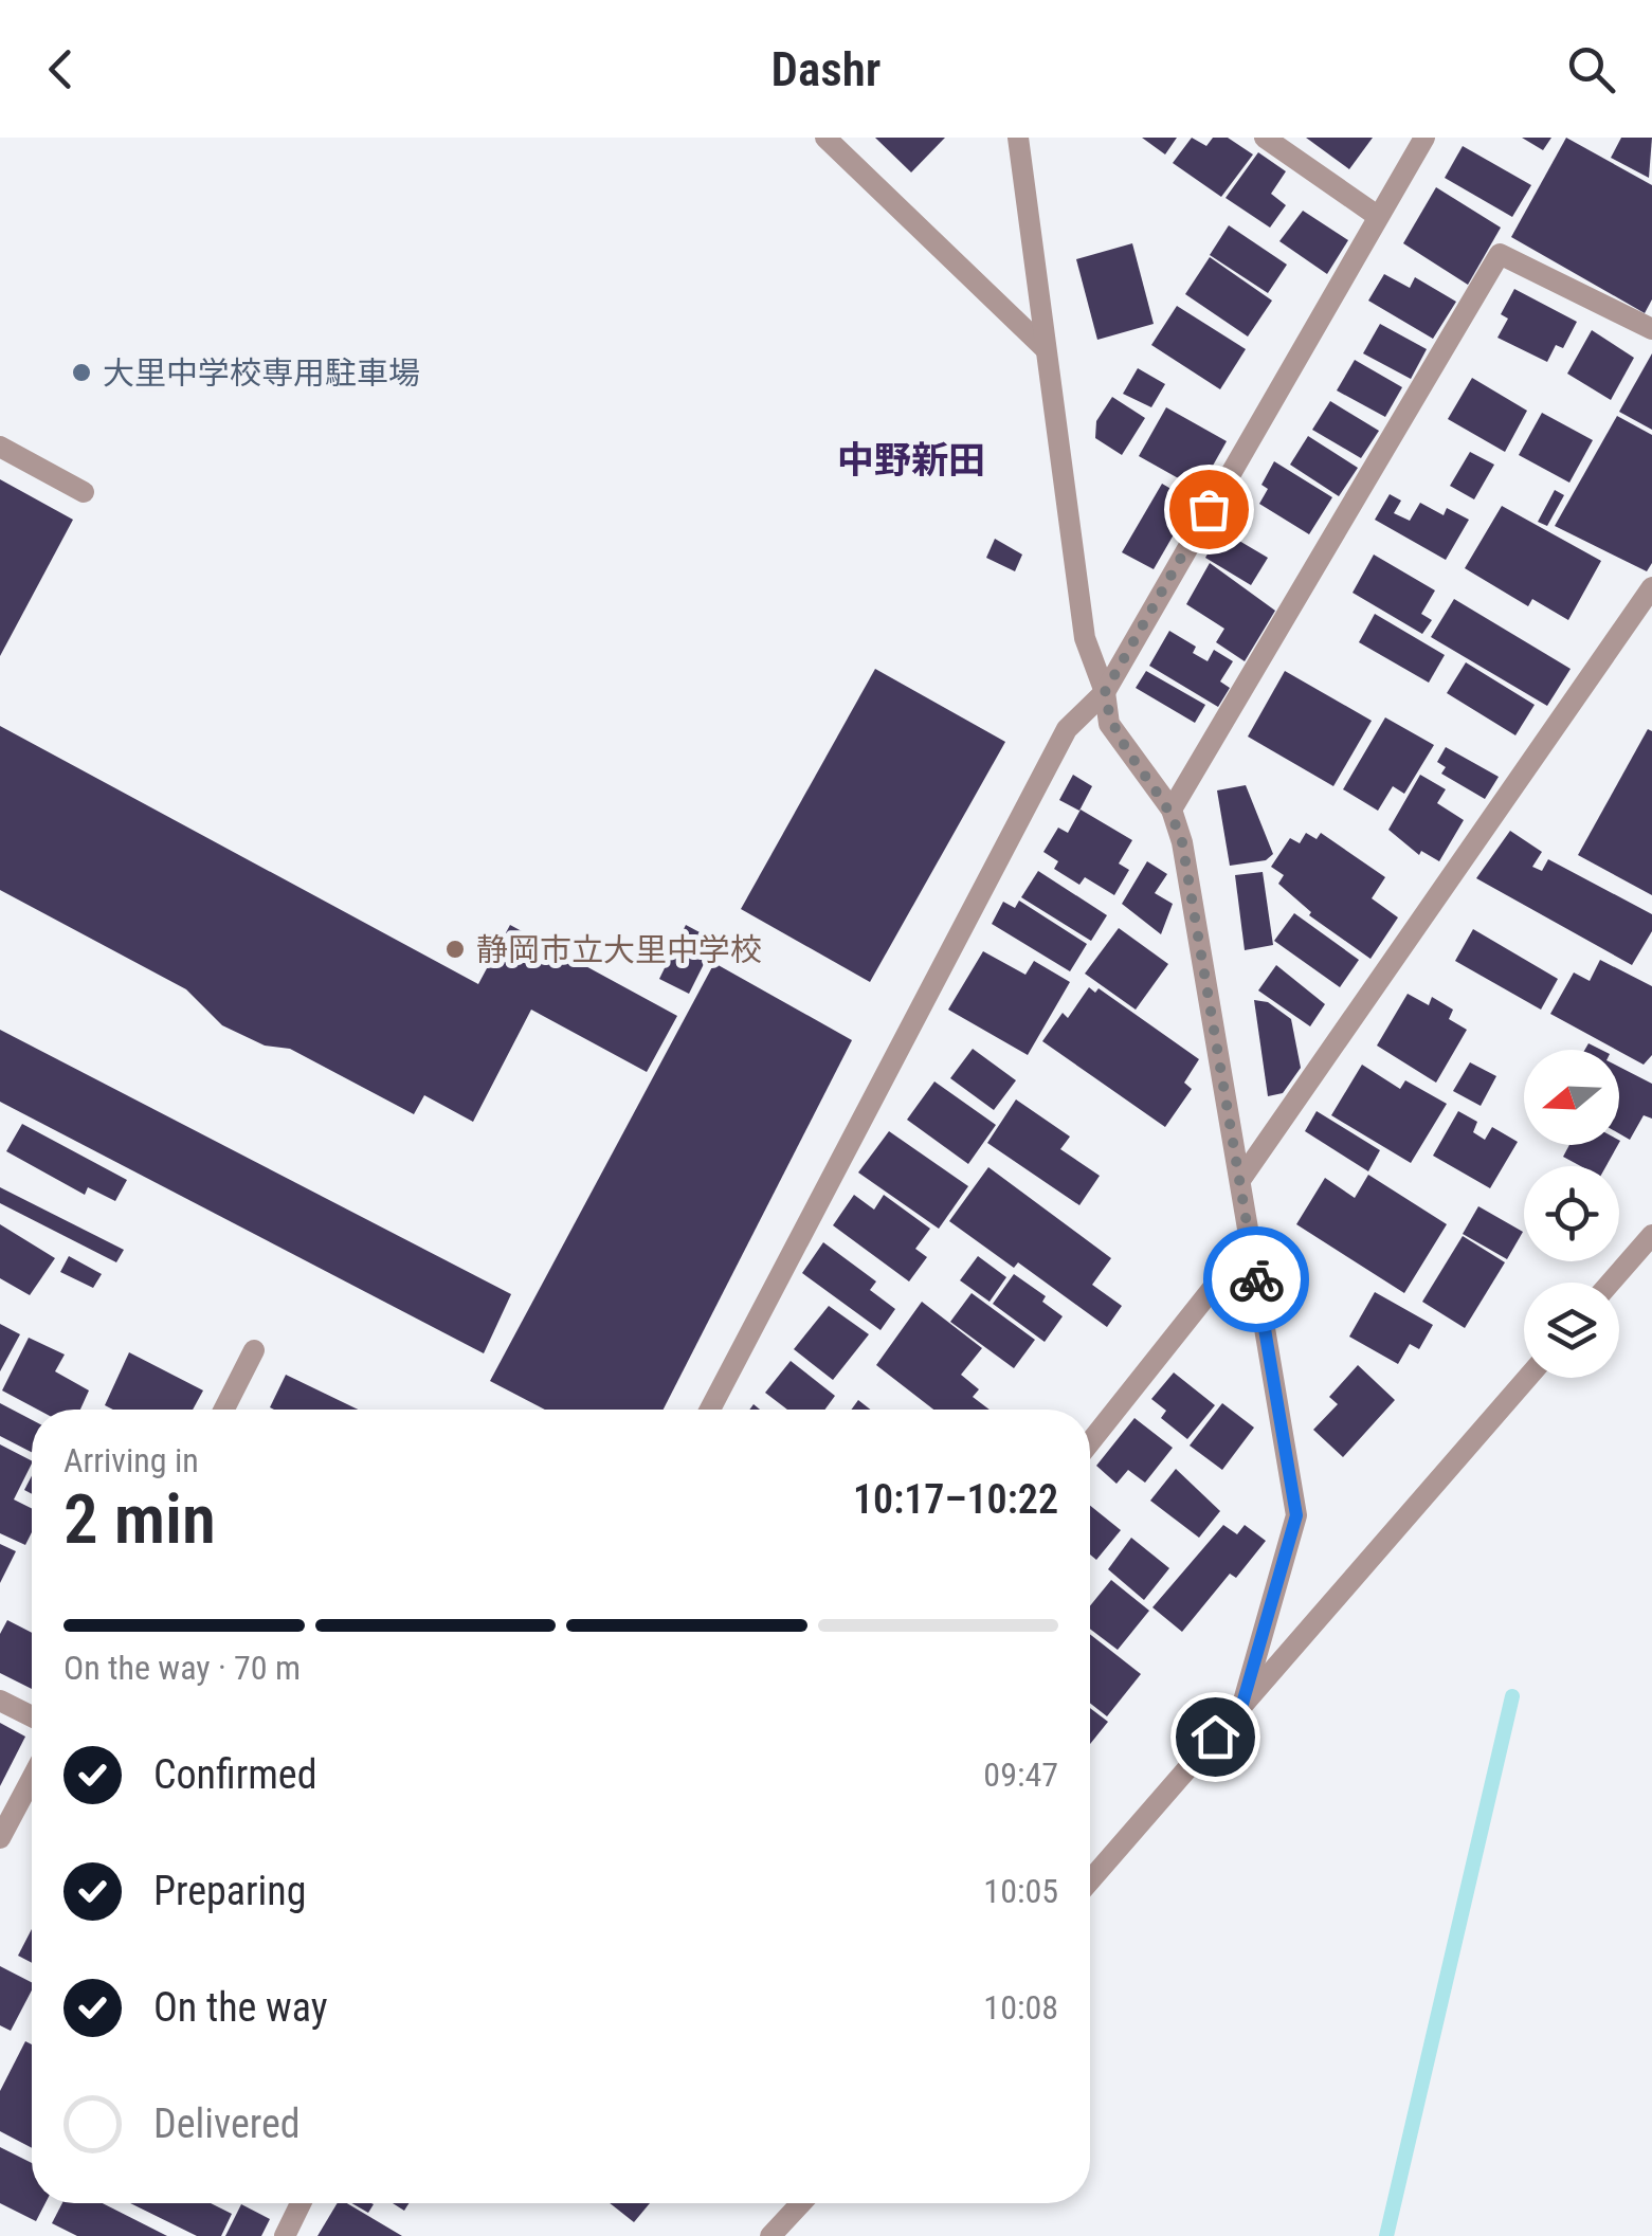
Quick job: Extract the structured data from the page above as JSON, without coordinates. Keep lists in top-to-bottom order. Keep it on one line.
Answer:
{"districts":["中野新田"],"places":["大里中学校専用駐車場","静岡市立大里中学校"],"north":"left","page":{"header":"Dashr","heading":["2 min","Arriving in","10:17–10:22"],"bar":"On the way · 70 m","list":[["Confirmed","09:47"],["Preparing","10:05"],["On the way","10:08"],"Delivered"]}}
